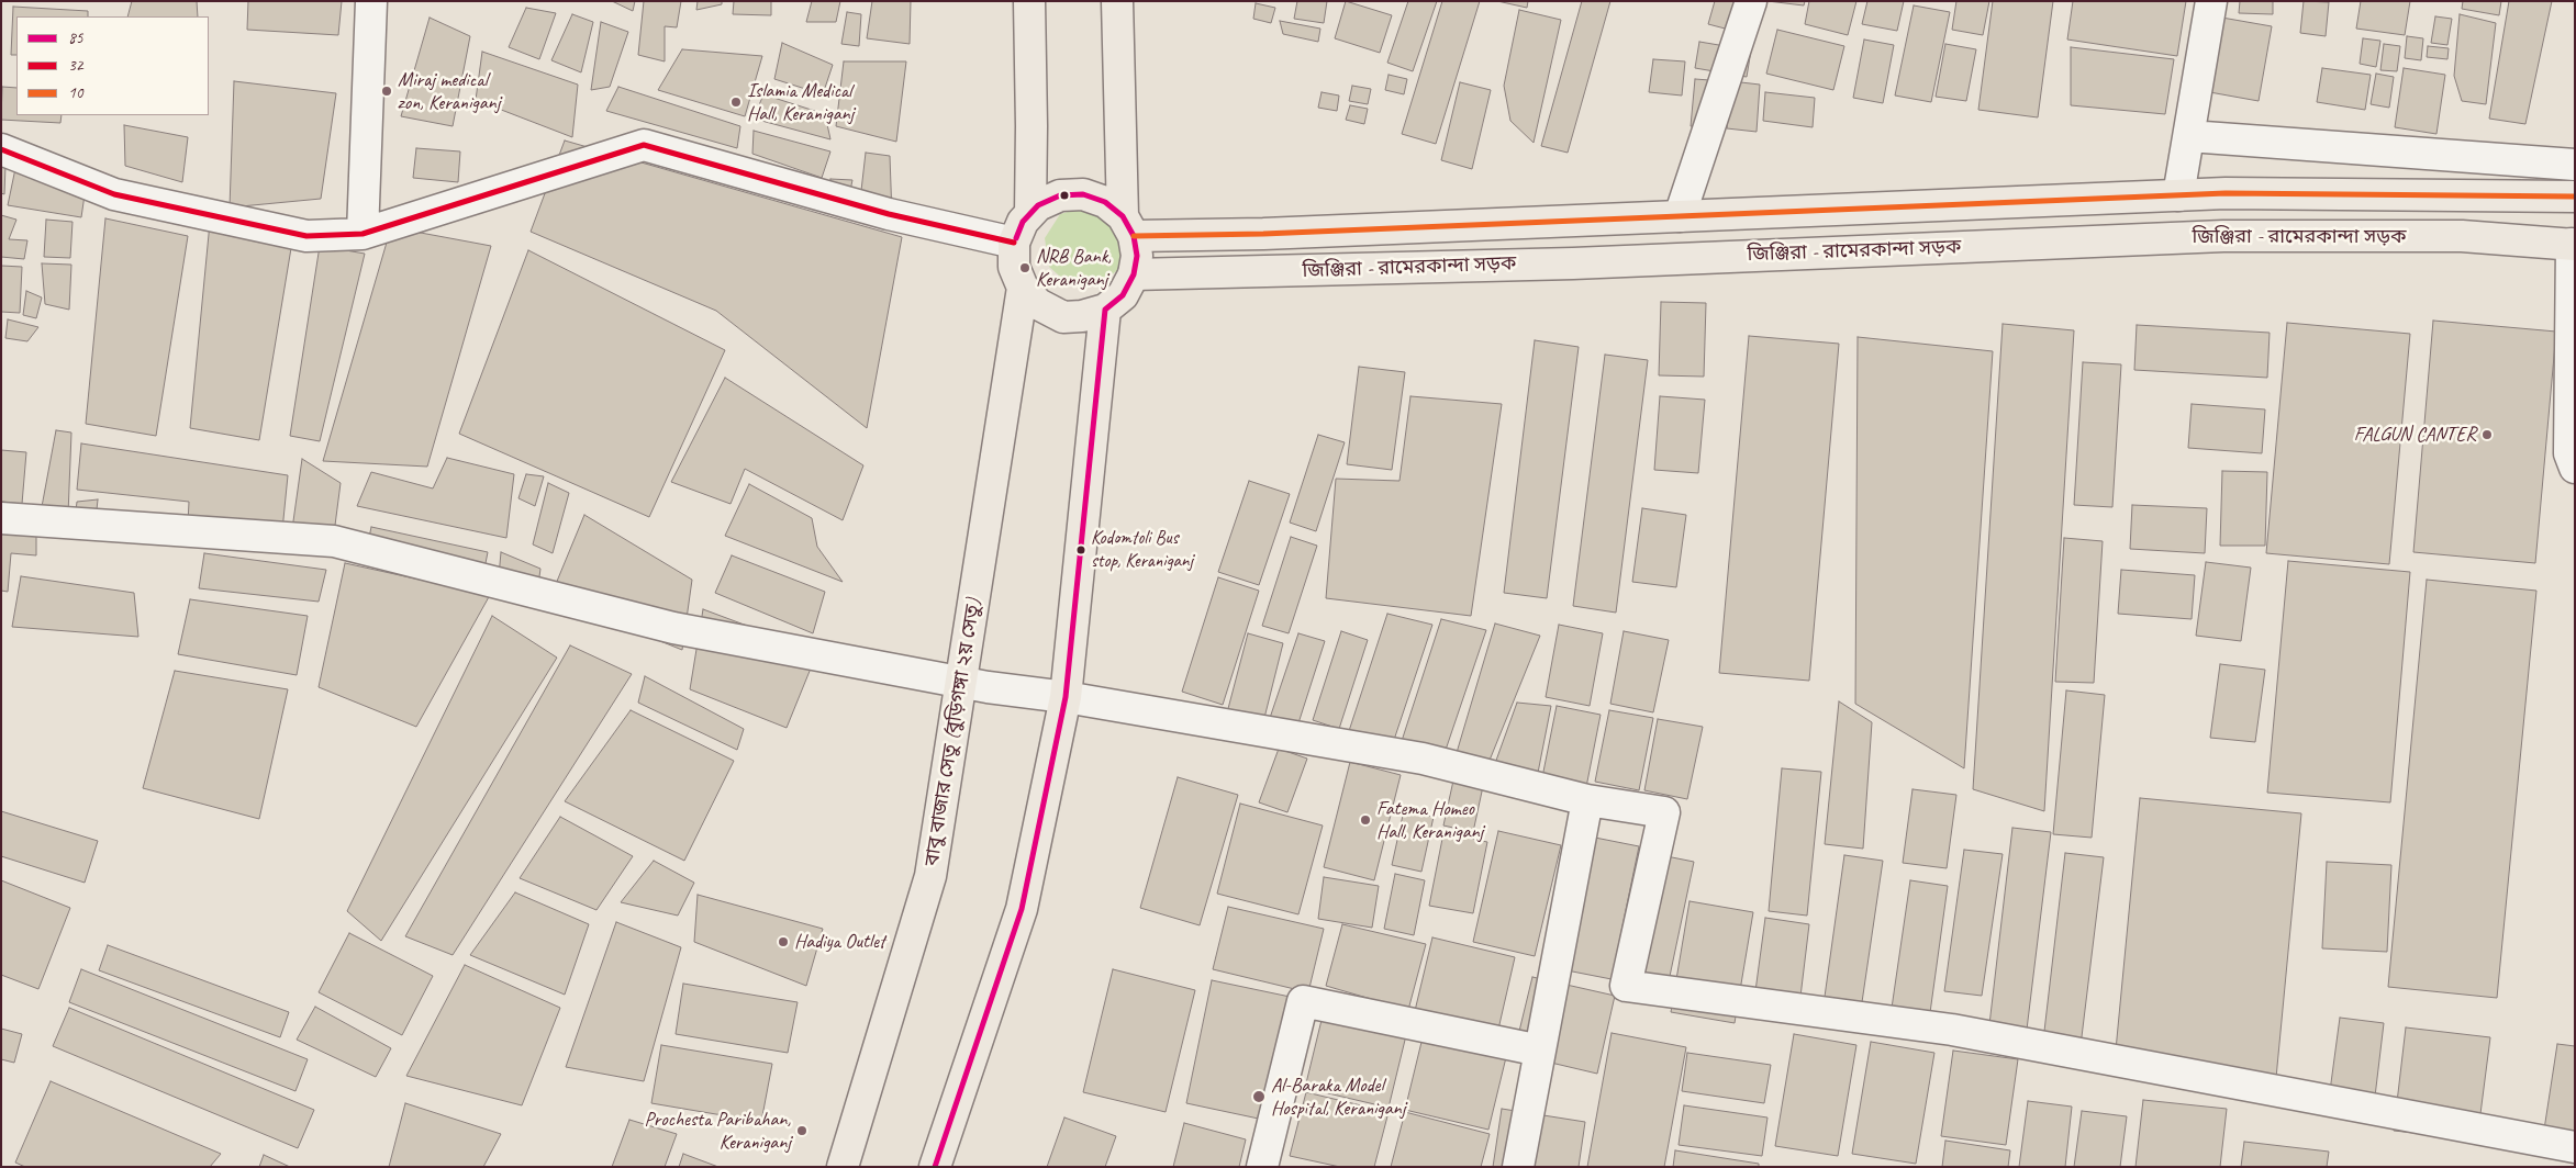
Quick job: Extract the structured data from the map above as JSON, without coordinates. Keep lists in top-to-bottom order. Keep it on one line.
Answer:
{"streets":{"main road":["জিঞ্জিরা - রামেরকান্দা সড়ক","বাবু বাজার সেতু (বুড়িগঙ্গা ২য় সেতু)"]},"crossings":[["জিঞ্জিরা - রামেরকান্দা সড়ক","বাবু বাজার সেতু (বুড়িগঙ্গা ২য় সেতু)"]],"places":["Miraj medical zon, Keraniganj","Islamia Medical Hall, Keraniganj","NRB Bank, Keraniganj","FALGUN CANTER","Kodomtoli Bus stop, Keraniganj","Fatema Homeo Hall, Keraniganj","Hadiya Outlet","Al-Baraka Model Hospital, Keraniganj","Prochesta Paribahan, Keraniganj"],"lines":["transit line 32","transit line 10","transit line 85"],"legend":["85","32","10"]}
